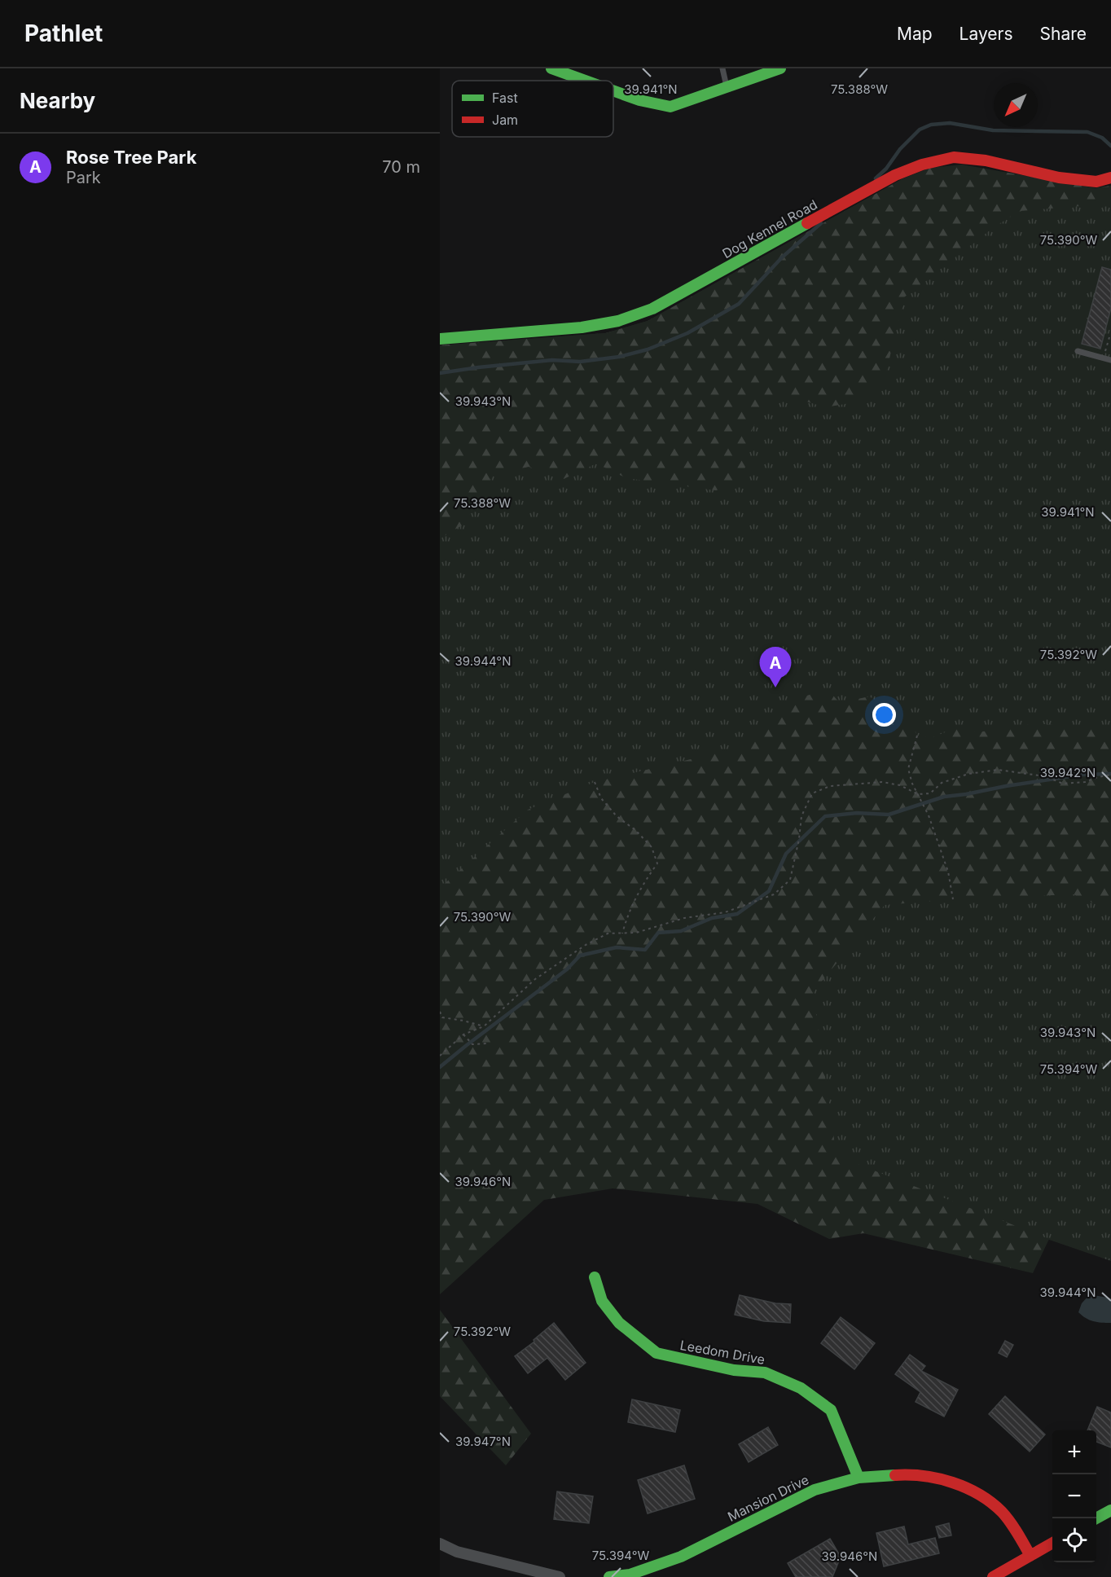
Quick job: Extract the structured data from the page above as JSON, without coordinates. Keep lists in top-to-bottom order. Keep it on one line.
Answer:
{"streets":{"street":["Dog Kennel Road","Leedom Drive","Mansion Drive"]},"crossings":[["Leedom Drive","Mansion Drive"]],"legend":["Fast","Jam"],"north":"bottom left","page":{"header":"Pathlet","nav":["Map","Layers","Share"],"heading":"Nearby","list":[{"mark":"A","name":"Rose Tree Park","note":"Park","value":"70 m"}],"pins":"A","map_buttons":["+","−"]},"coordinates":["39.941°N","75.388°W","75.390°W","39.943°N","75.392°W","39.944°N","39.942°N","75.394°W","39.946°N","39.947°N"]}
